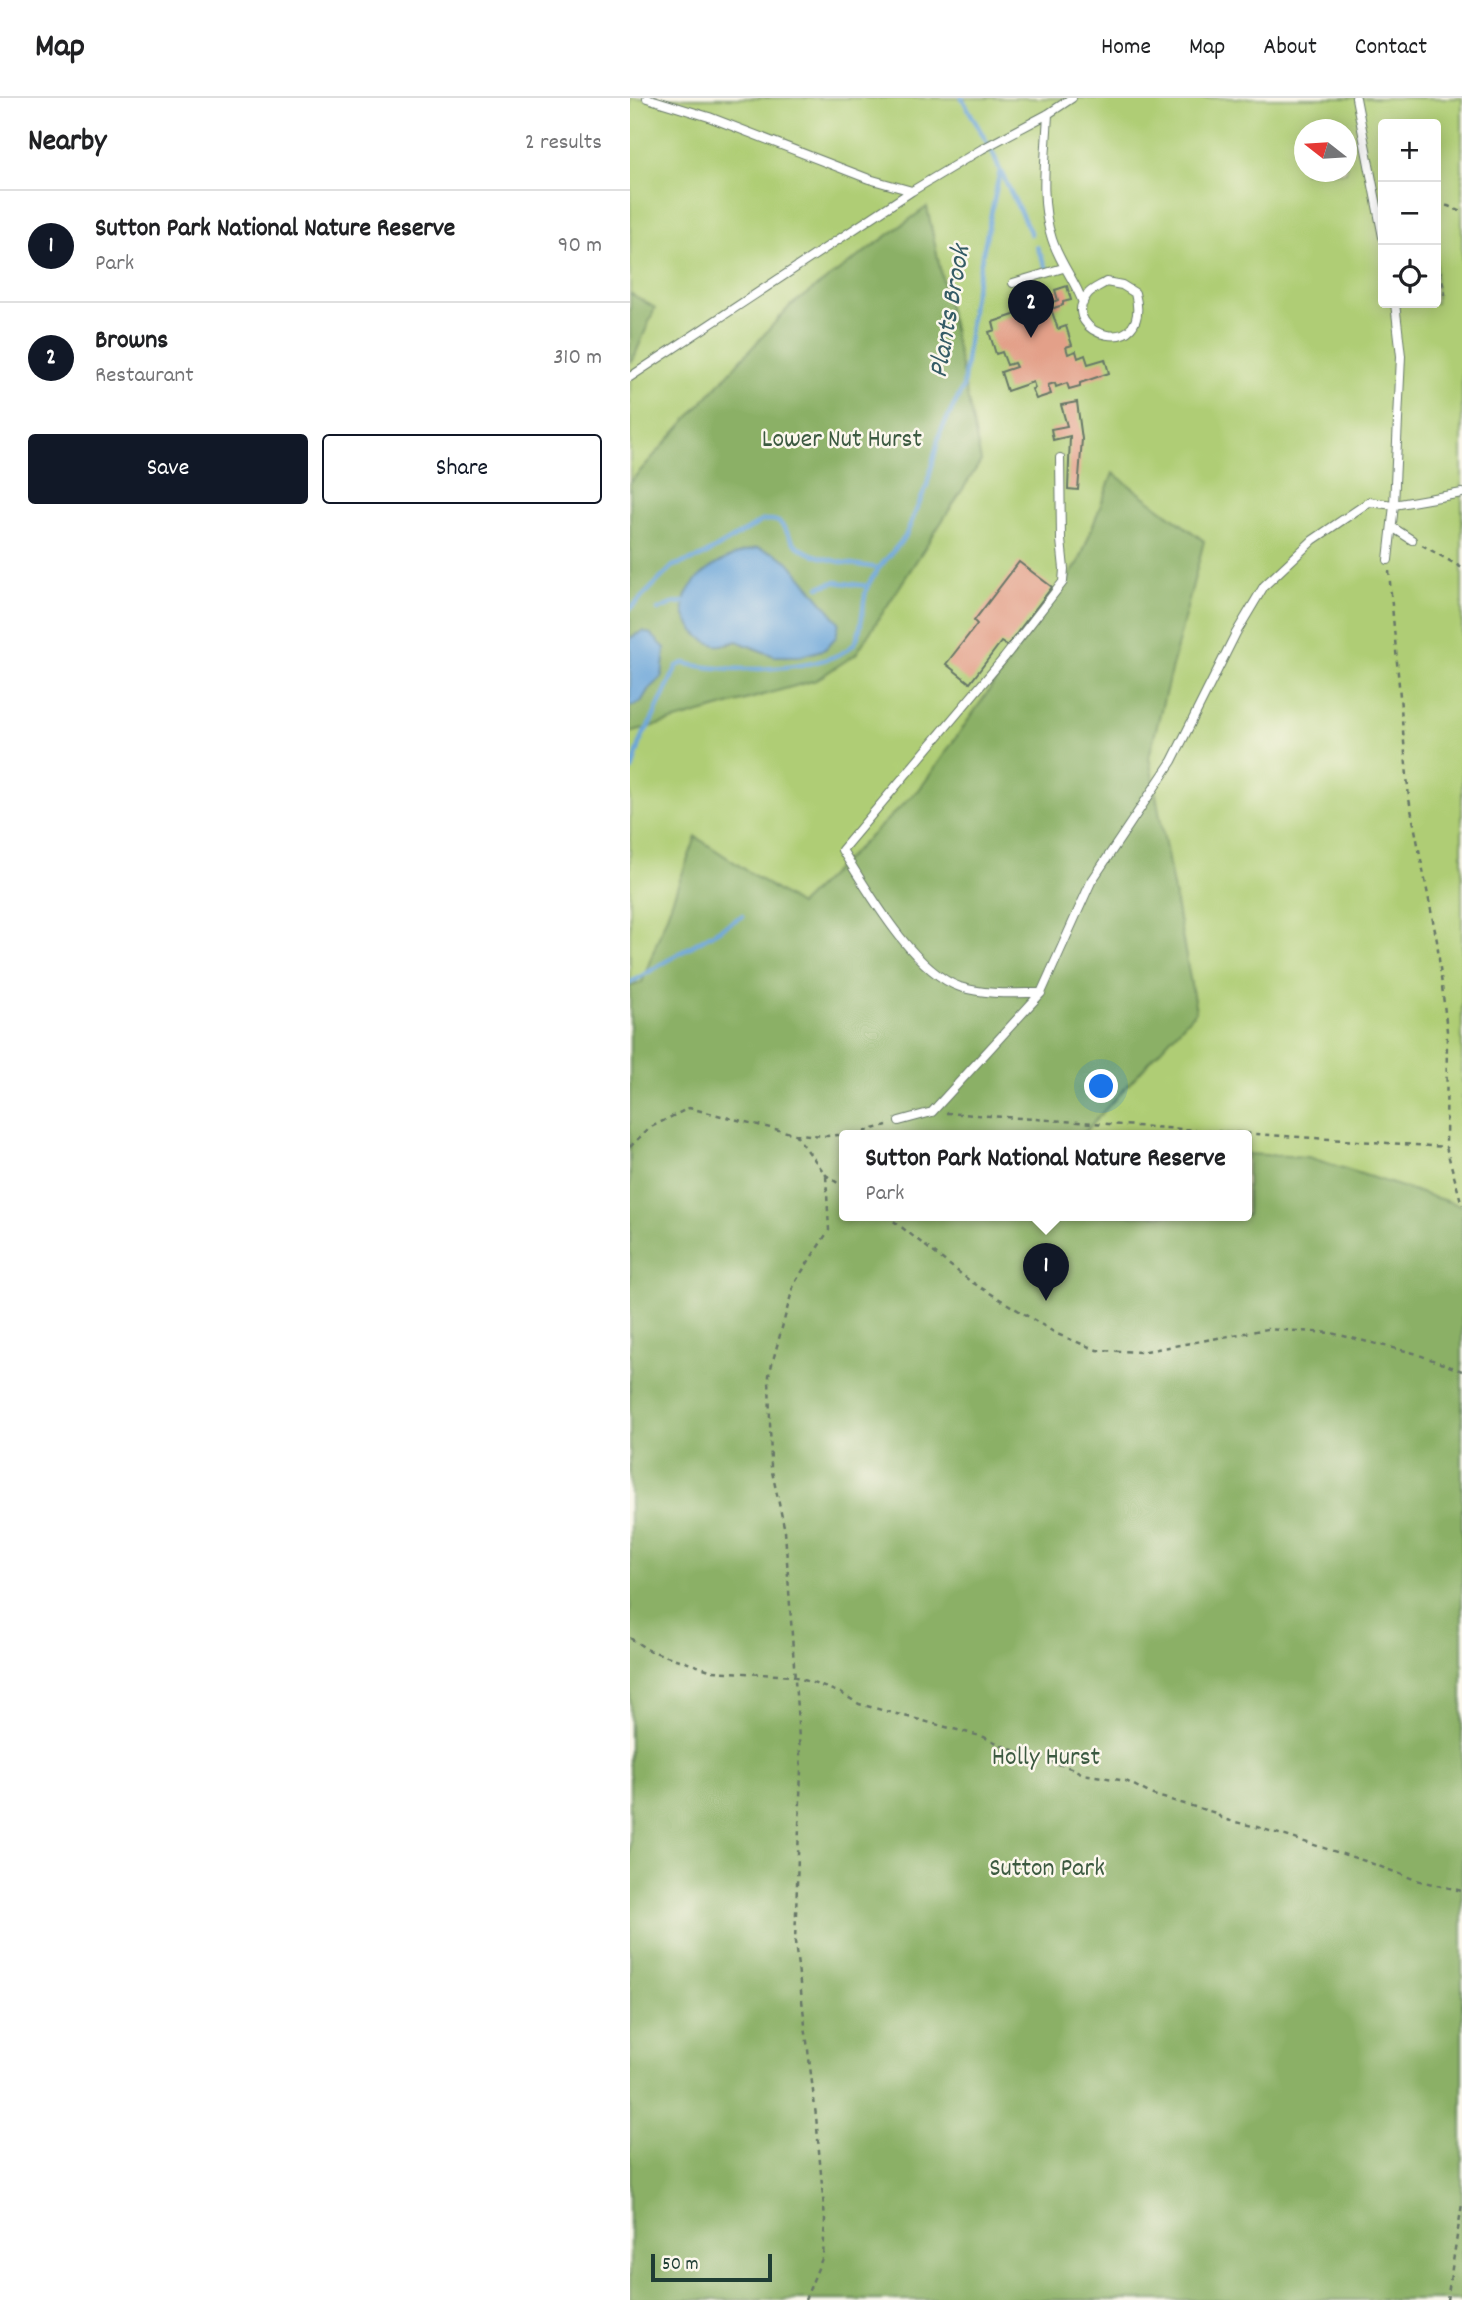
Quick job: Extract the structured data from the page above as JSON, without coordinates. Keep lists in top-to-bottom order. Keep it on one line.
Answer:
{"water":["Plants Brook"],"parks":["Lower Nut Hurst","Holly Hurst","Sutton Park"],"scale_bar":"50 m","north":"left","page":{"header":"Map","nav":["Home","Map","About","Contact"],"heading":["Nearby","2 results"],"map_buttons":["+","−"],"list":[{"mark":"1","name":"Sutton Park National Nature Reserve","note":"Park","value":"90 m"},{"mark":"2","name":"Browns","note":"Restaurant","value":"310 m"}],"pins":["2","1"],"buttons":["Save","Share"],"popup":["Sutton Park National Nature Reserve","Park"],"scale":"50 m"}}
